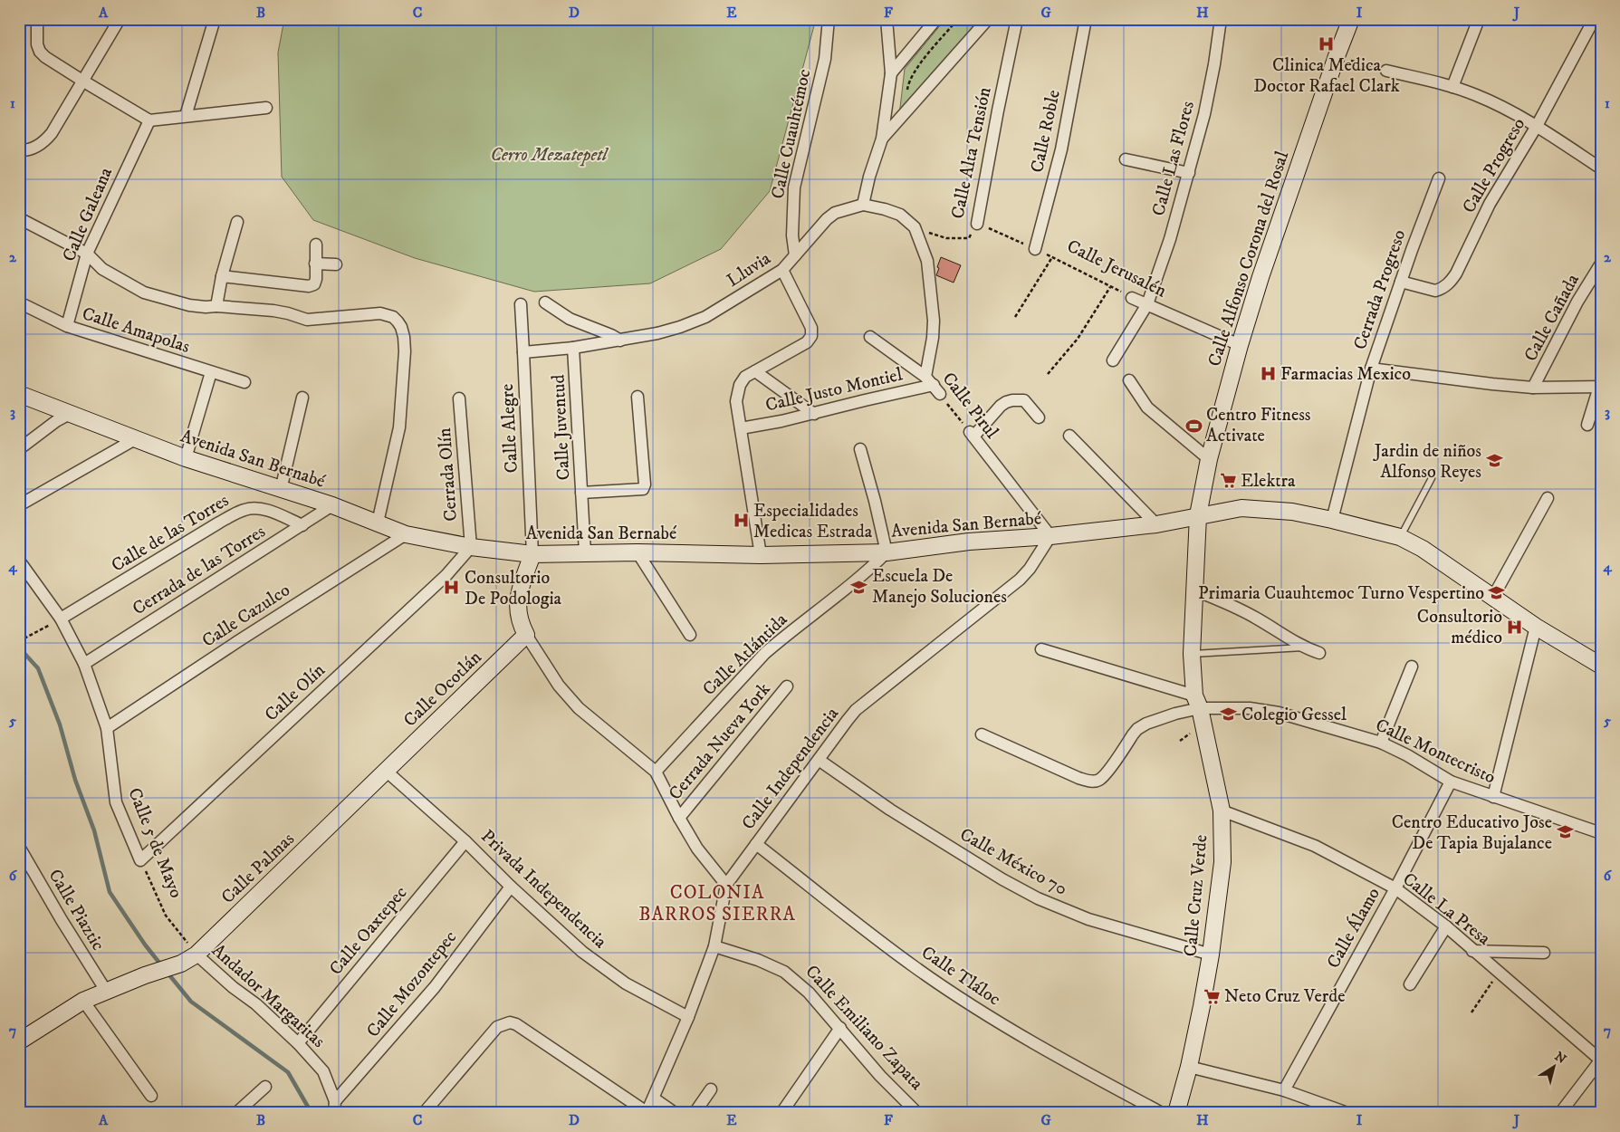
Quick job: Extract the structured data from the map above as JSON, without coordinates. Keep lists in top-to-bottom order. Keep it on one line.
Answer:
{"streets":{"street":["Calle Roble","Calle Cuauhtémoc","Calle Alta Tensión","Calle Las Flores","Calle Progreso","Calle Galeana","Calle Alfonso Corona del Rosal","Calle Jerusalén","Lluvia","Cerrada Progreso","Calle Cañada","Calle Amapolas","Calle Justo Montiel","Calle Pirul","Calle Juventud","Calle Alegre","Avenida San Bernabé","Cerrada Olín","Calle de las Torres","Cerrada de las Torres","Calle Cazulco","Calle Atlántida","Calle Ocotlán","Calle Olín","Cerrada Nueva York","Calle Montecristo","Calle Independencia","Calle 5 de Mayo","Calle México 70","Calle Palmas","Privada Independencia","Calle Cruz Verde","Calle La Presa","Calle Piaztic","Calle Álamo","Calle Oaxtepec","Calle Tláloc","Calle Mozontepec","Andador Margaritas","Calle Emiliano Zapata"]},"crossings":[["Calle Roble","Calle Jerusalén"],["Calle Cuauhtémoc","Lluvia"],["Calle Alta Tensión","Calle Jerusalén"],["Calle Alta Tensión","Calle Pirul"],["Calle Las Flores","Calle Jerusalén"],["Calle Progreso","Cerrada Progreso"],["Calle Galeana","Calle Amapolas"],["Calle Alfonso Corona del Rosal","Calle Jerusalén"],["Calle Alfonso Corona del Rosal","Avenida San Bernabé"],["Calle Alfonso Corona del Rosal","Calle Cruz Verde"],["Lluvia","Calle Juventud"],["Cerrada Progreso","Avenida San Bernabé"],["Calle Justo Montiel","Calle Pirul"],["Calle Pirul","Avenida San Bernabé"],["Calle Pirul","Calle Independencia"],["Calle Juventud","Avenida San Bernabé"],["Calle Alegre","Avenida San Bernabé"],["Avenida San Bernabé","Cerrada Olín"],["Avenida San Bernabé","Cerrada de las Torres"],["Avenida San Bernabé","Calle Cazulco"],["Avenida San Bernabé","Calle Atlántida"],["Avenida San Bernabé","Calle Olín"],["Avenida San Bernabé","Calle Independencia"],["Avenida San Bernabé","Calle Cruz Verde"],["Cerrada Olín","Calle Olín"],["Calle de las Torres","Cerrada de las Torres"],["Calle de las Torres","Calle 5 de Mayo"],["Cerrada de las Torres","Calle 5 de Mayo"],["Calle Cazulco","Calle 5 de Mayo"],["Calle Ocotlán","Calle Palmas"],["Calle Ocotlán","Privada Independencia"],["Calle Olín","Calle 5 de Mayo"],["Calle Montecristo","Calle Cruz Verde"],["Calle Montecristo","Calle Álamo"],["Calle Independencia","Calle México 70"],["Calle Independencia","Calle Tláloc"],["Calle México 70","Calle Cruz Verde"],["Calle Palmas","Privada Independencia"],["Calle Palmas","Calle Piaztic"],["Calle Palmas","Andador Margaritas"],["Privada Independencia","Calle Oaxtepec"],["Privada Independencia","Calle Mozontepec"],["Calle Cruz Verde","Calle La Presa"],["Calle La Presa","Calle Álamo"],["Calle Oaxtepec","Andador Margaritas"],["Calle Mozontepec","Andador Margaritas"]],"districts":["COLONIA BARROS SIERRA"],"parks":["Cerro Mezatepetl"],"places":{"hospital":["Clinica Medica Doctor Rafael Clark","Farmacias Mexico","Especialidades Medicas Estrada","Consultorio De Podologia","Consultorio médico"],"sports":["Centro Fitness Activate"],"school or university":["Jardin de niños Alfonso Reyes","Escuela De Manejo Soluciones","Primaria Cuauhtemoc Turno Vespertino","Colegio Gessel","Centro Educativo Jose De Tapia Bujalance"],"supermarket":["Elektra","Neto Cruz Verde"]},"north":"top right","grid":{"columns":["A","B","C","D","E","F","G","H","I","J"],"rows":["1","2","3","4","5","6","7"]}}
